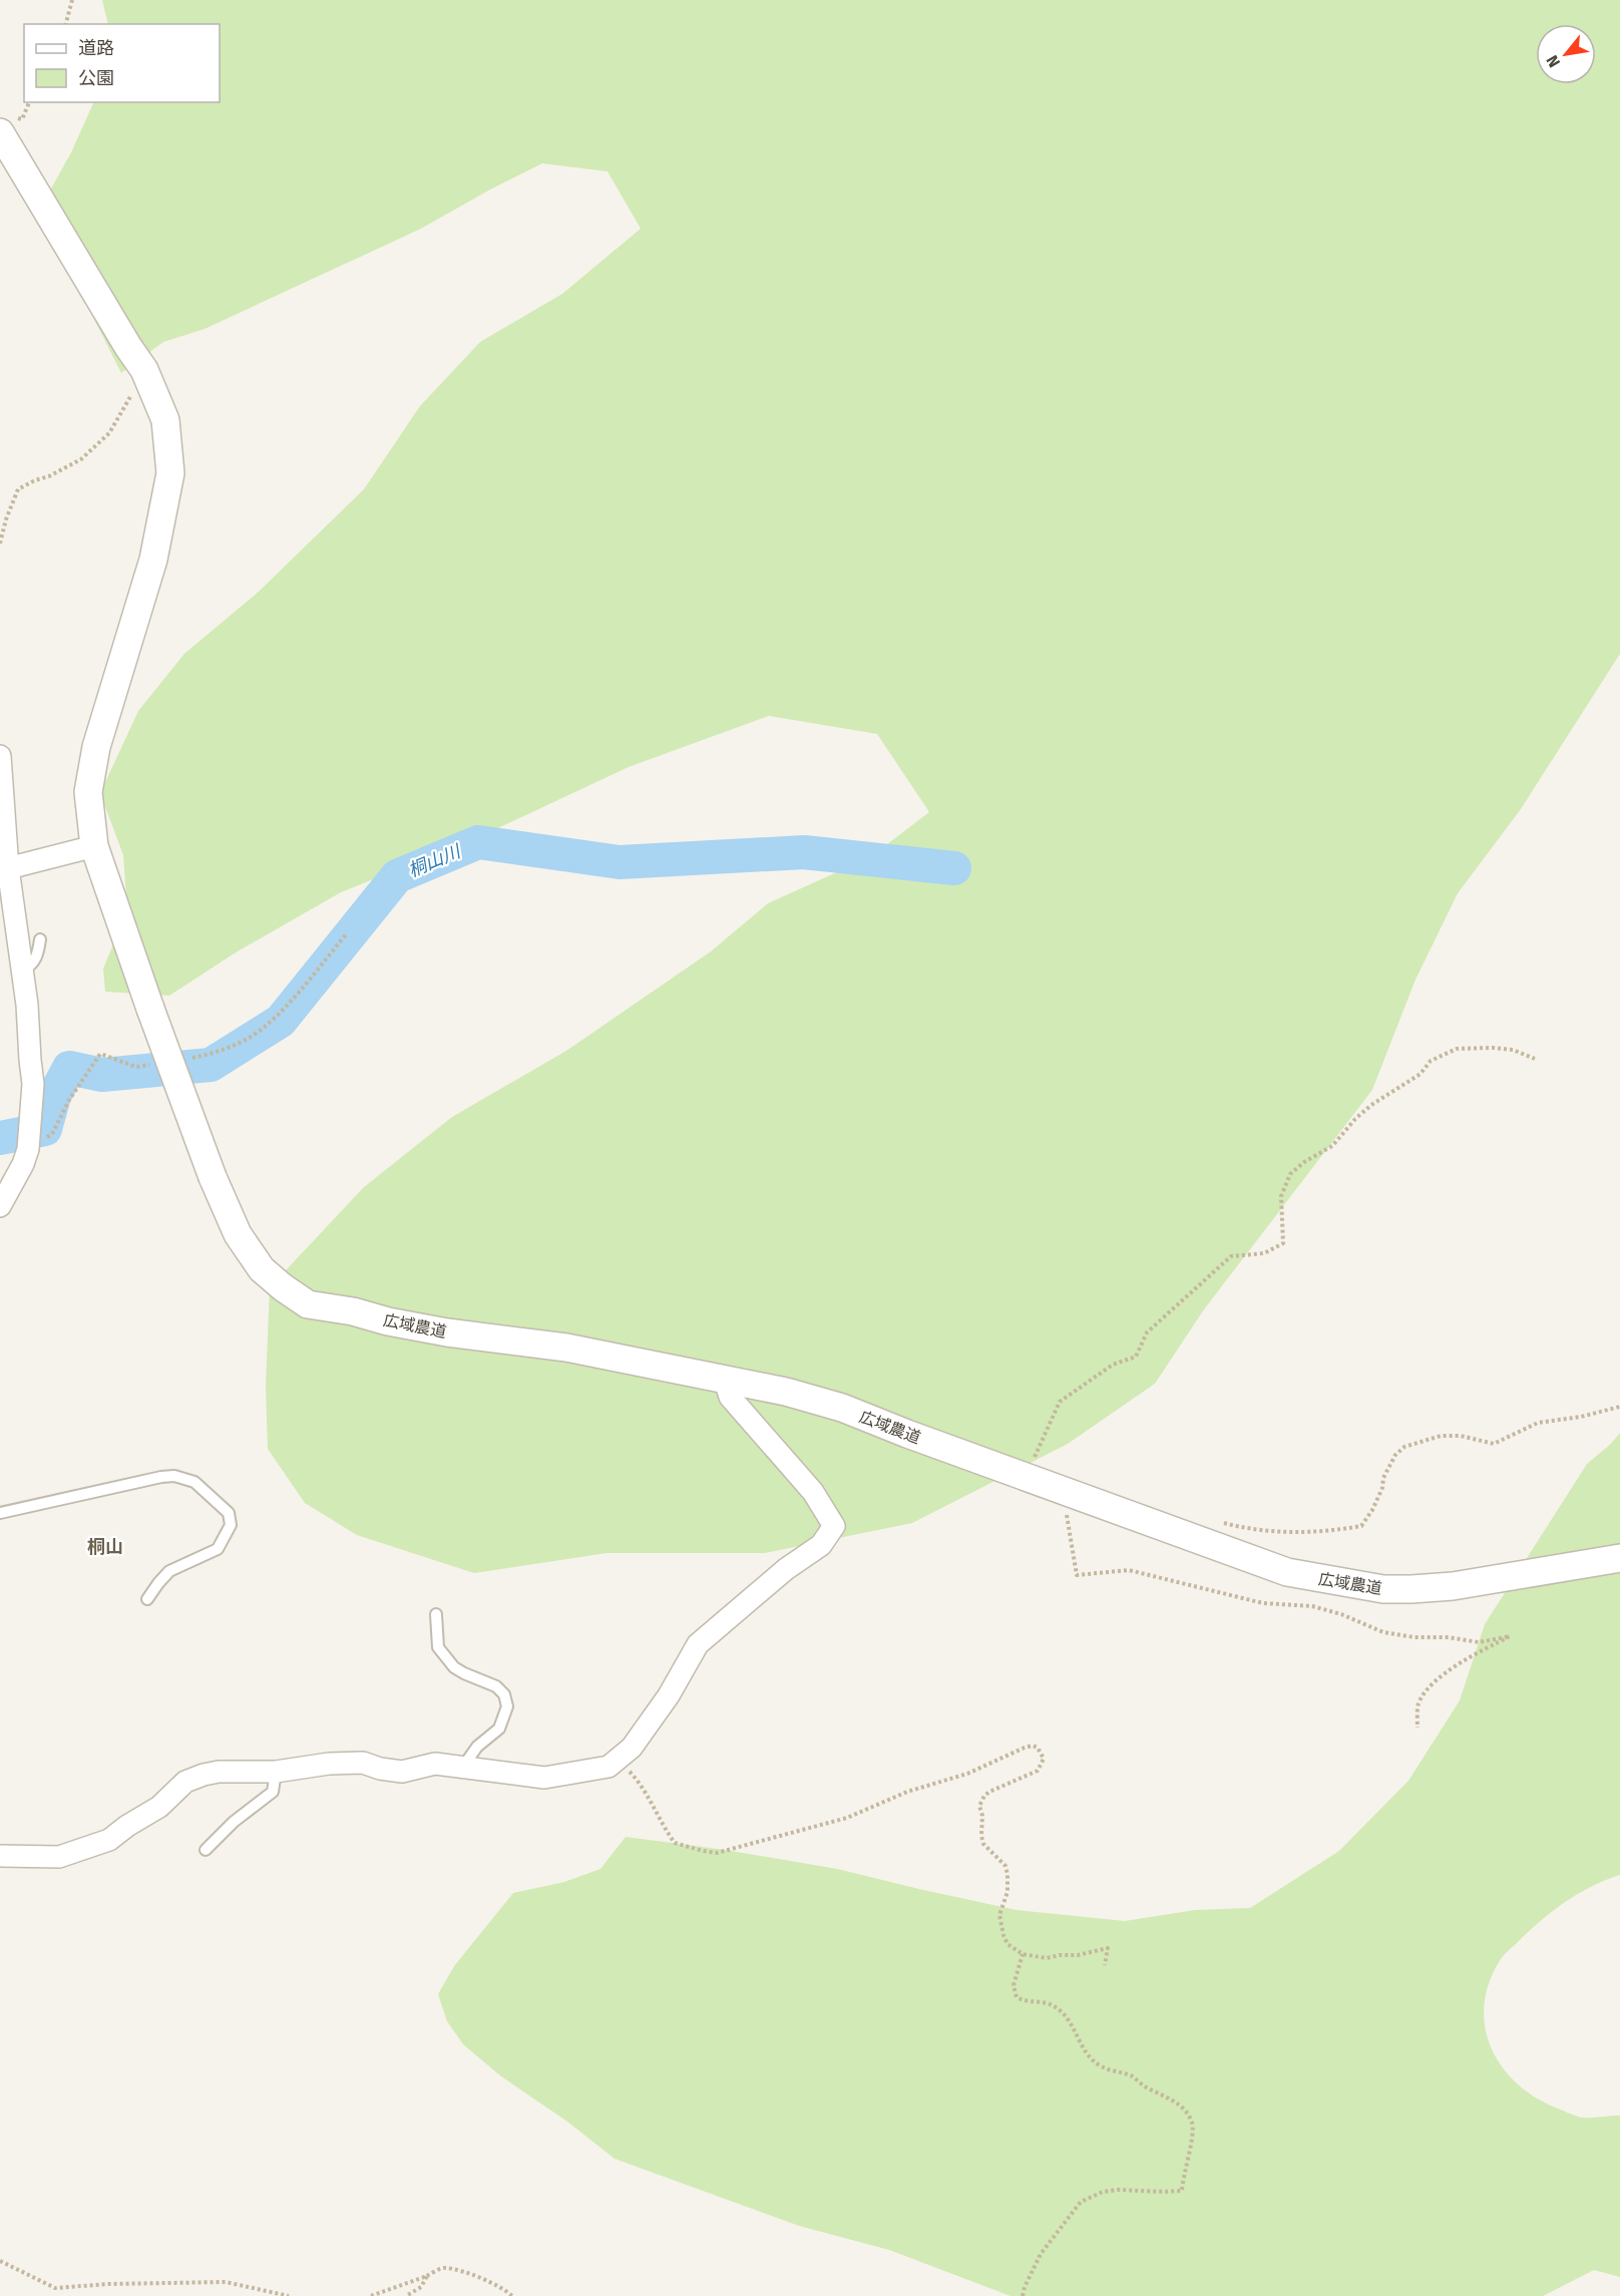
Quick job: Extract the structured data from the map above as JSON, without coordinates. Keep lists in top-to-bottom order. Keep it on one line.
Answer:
{"streets":{"street":["広域農道"]},"districts":["桐山"],"water":["桐山川"],"legend":["道路","公園"],"north":"bottom left"}
